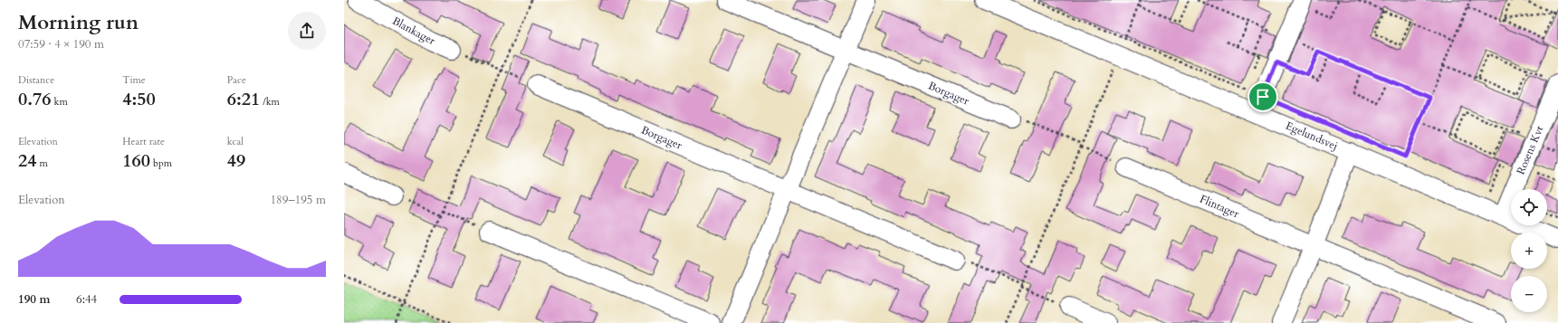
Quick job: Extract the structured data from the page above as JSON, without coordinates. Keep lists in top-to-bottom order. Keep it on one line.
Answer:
{"streets":{"street":["Blankager","Borgager","Egelundsvej","Rosens Kvt","Flintager"]},"crossings":[["Egelundsvej","Rosens Kvt"]],"page":{"heading":["Morning run","07:59 · 4 × 190 m"],"stats":[["Distance","0.76 km"],["Time","4:50"],["Pace","6:21 /km"],["Elevation","24 m"],["Heart rate","160 bpm"],["kcal","49"]],"chart":["Elevation","189–195 m"],"map_buttons":["+","−"],"list":[{"name":"190 m","note":"6:44"}]}}
